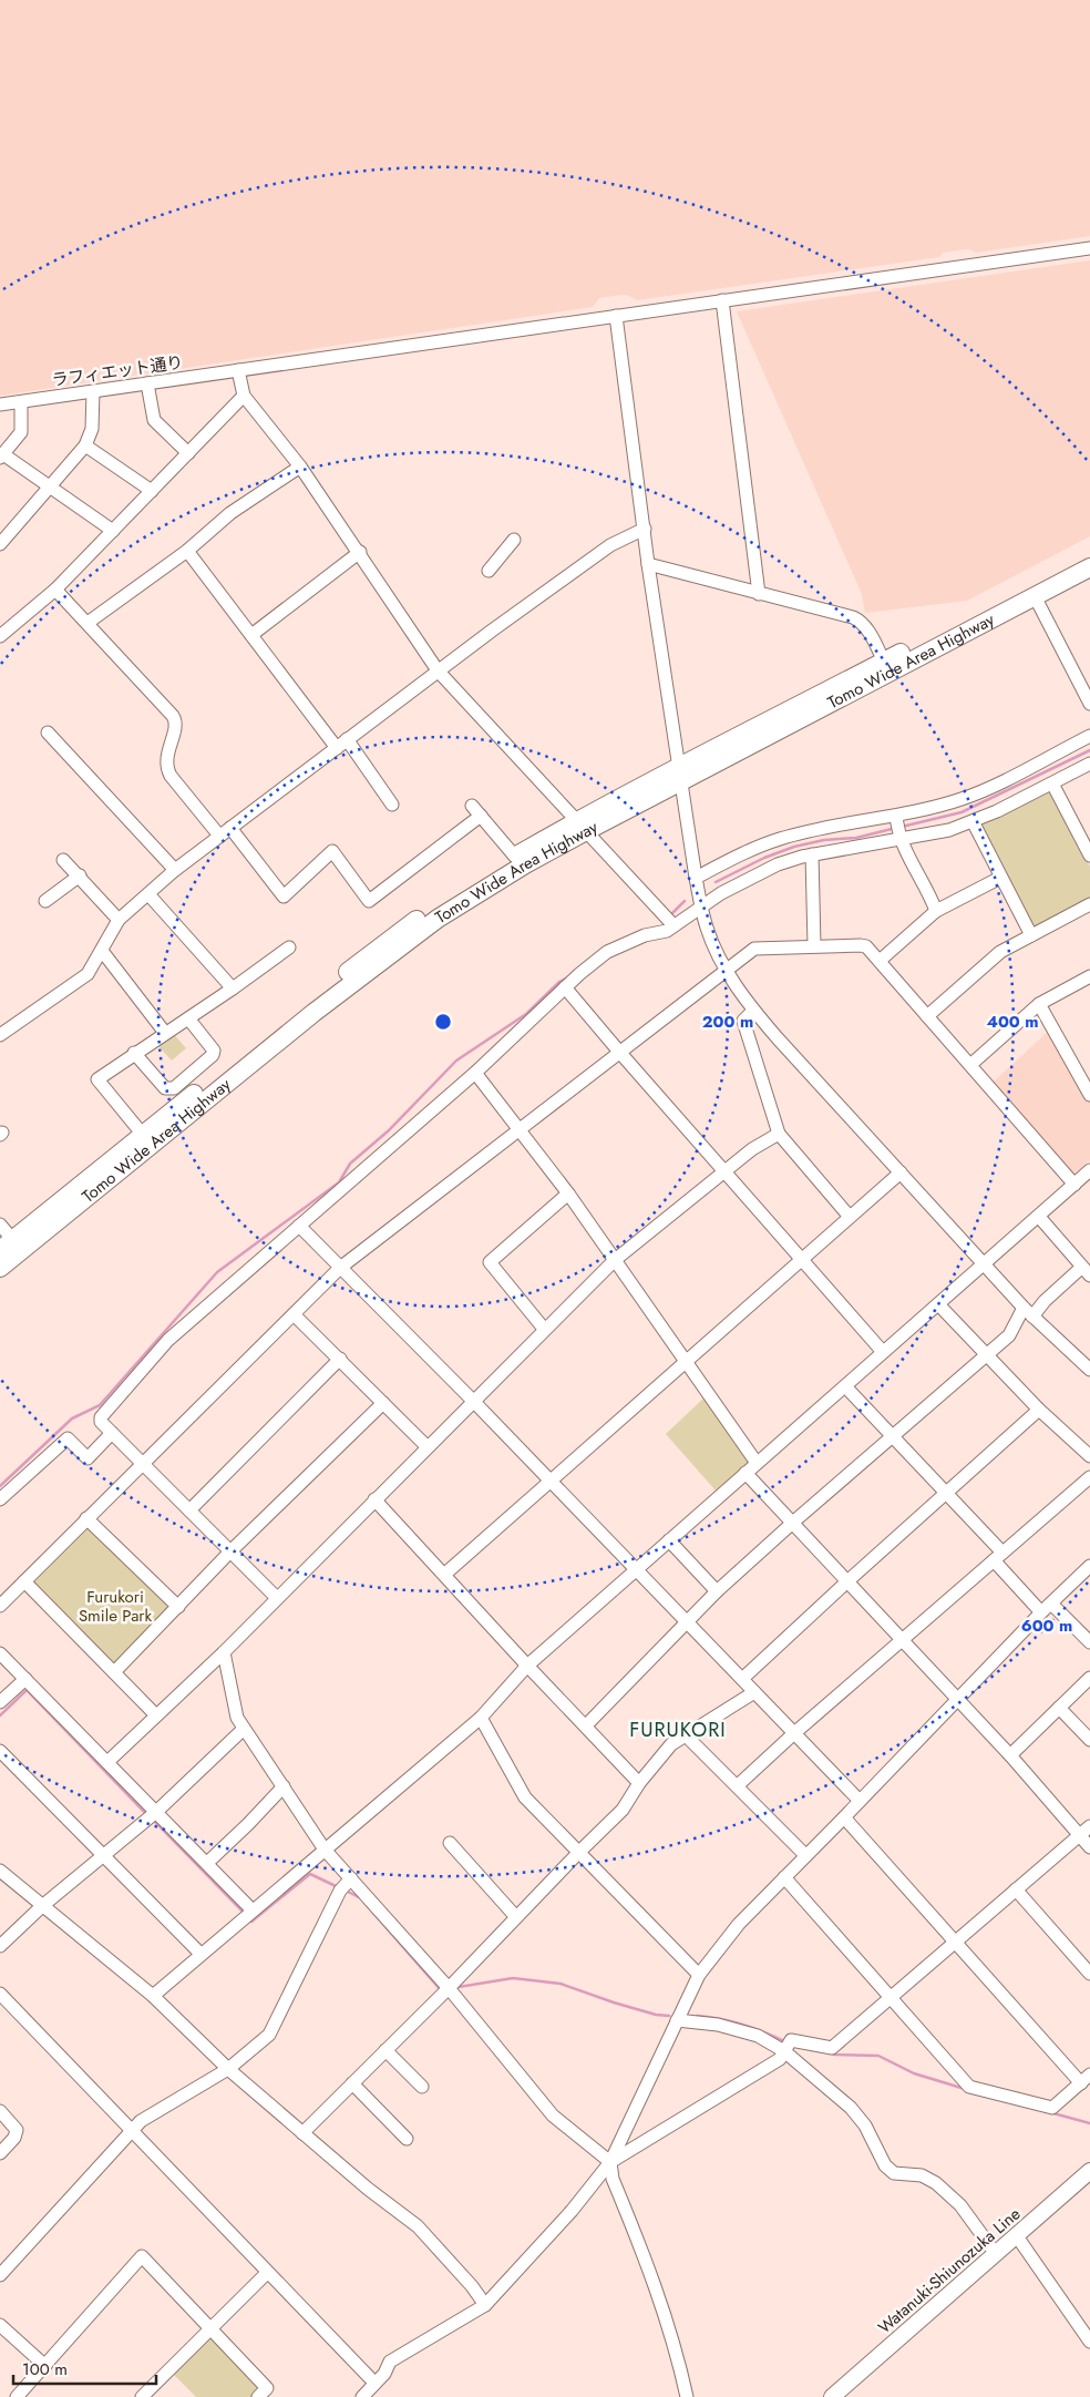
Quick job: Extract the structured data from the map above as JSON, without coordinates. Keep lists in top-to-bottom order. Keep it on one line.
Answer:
{"streets":{"highway":["Tomo Wide Area Highway"],"main road":["Watanuki-Shiunozuka Line"],"street":["ラフィエット通り"]},"districts":["FURUKORI"],"parks":["Furukori Smile Park"],"scale_bar":"100 m","rings":["200 m","400 m","600 m"]}
